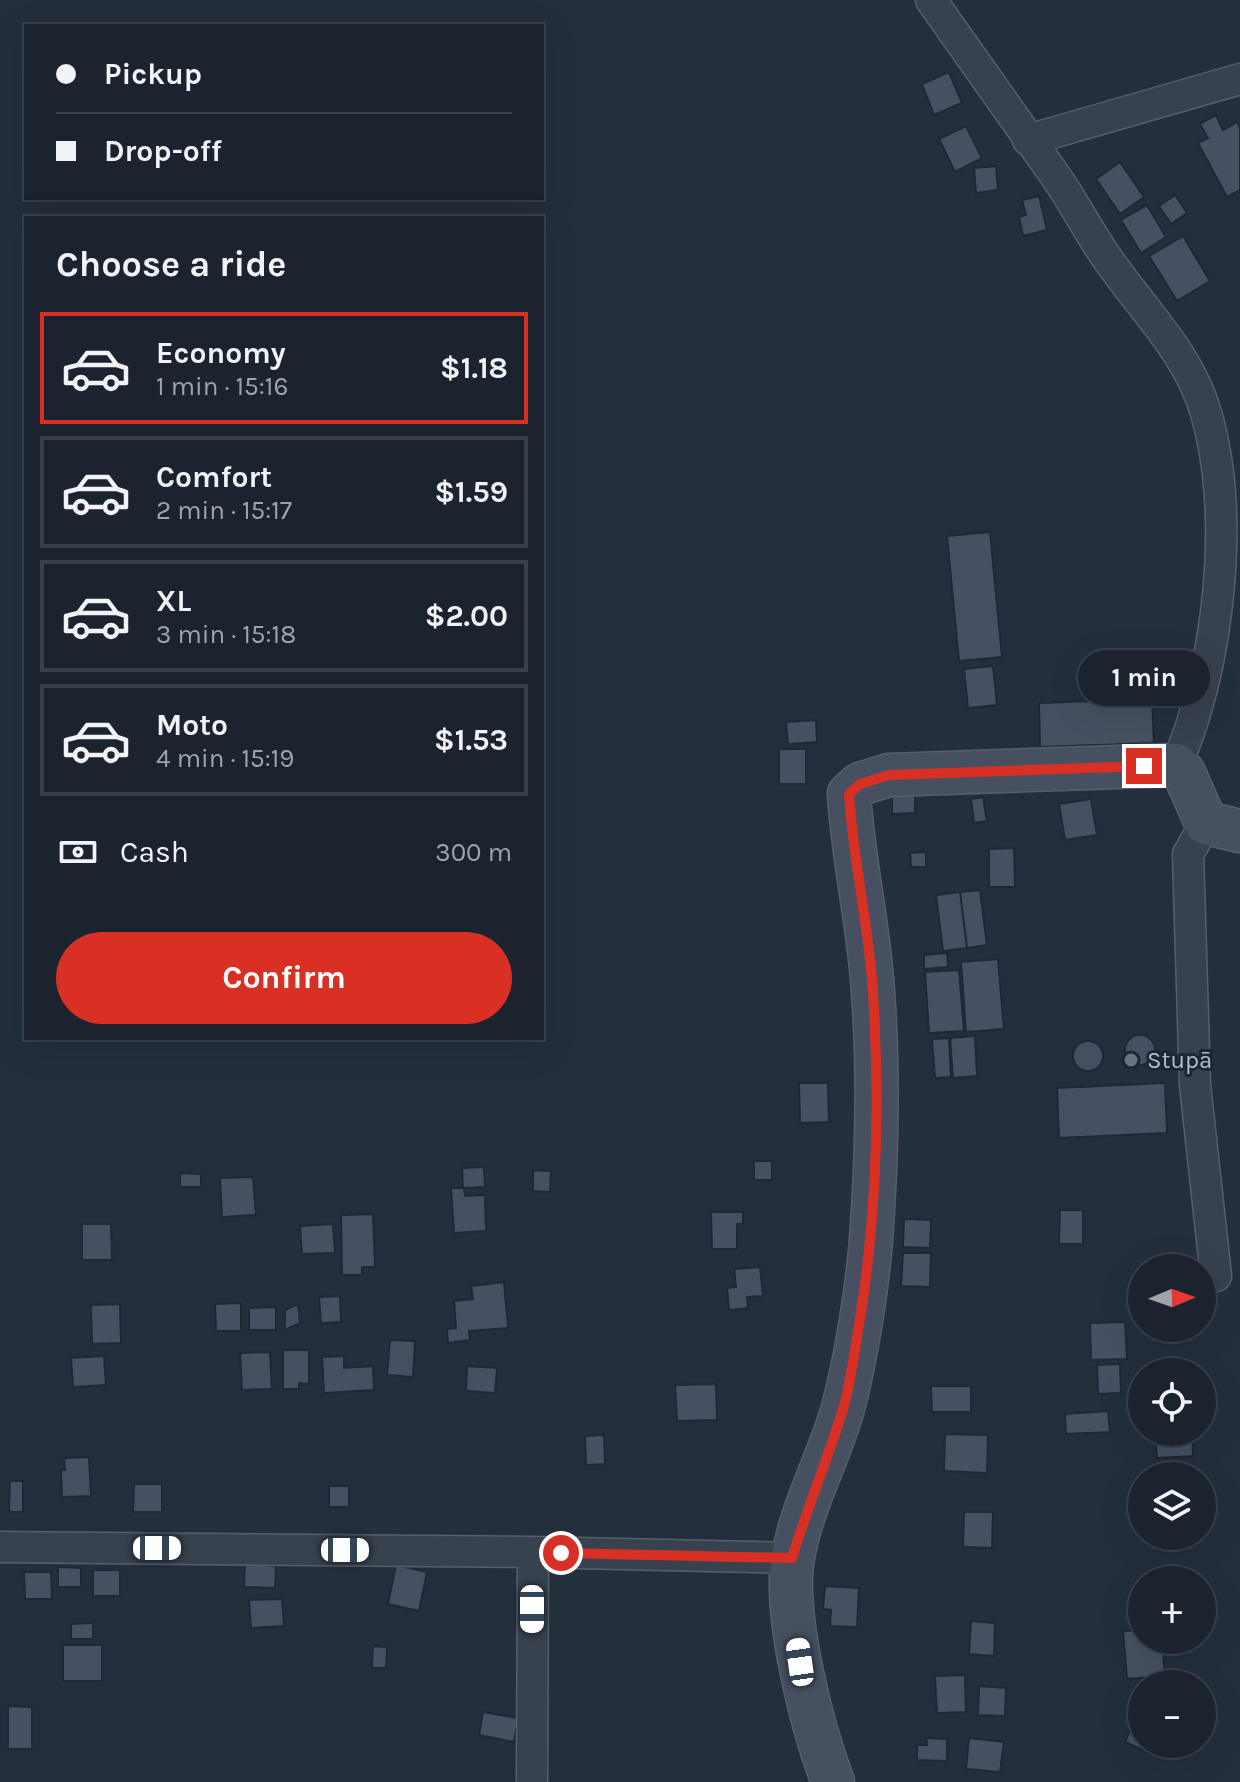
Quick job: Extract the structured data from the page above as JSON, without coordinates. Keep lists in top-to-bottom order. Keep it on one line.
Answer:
{"places":["Stupā"],"north":"right","page":{"banner":["Pickup","Drop-off"],"heading":"Choose a ride","list":[{"name":"Economy","note":"1 min · 15:16","value":"$1.18"},{"name":"Comfort","note":"2 min · 15:17","value":"$1.59"},{"name":"XL","note":"3 min · 15:18","value":"$2.00"},{"name":"Moto","note":"4 min · 15:19","value":"$1.53"}],"bubble":"1 min","pay":["Cash","300 m"],"buttons":"Confirm","map_buttons":["+","−"]}}
